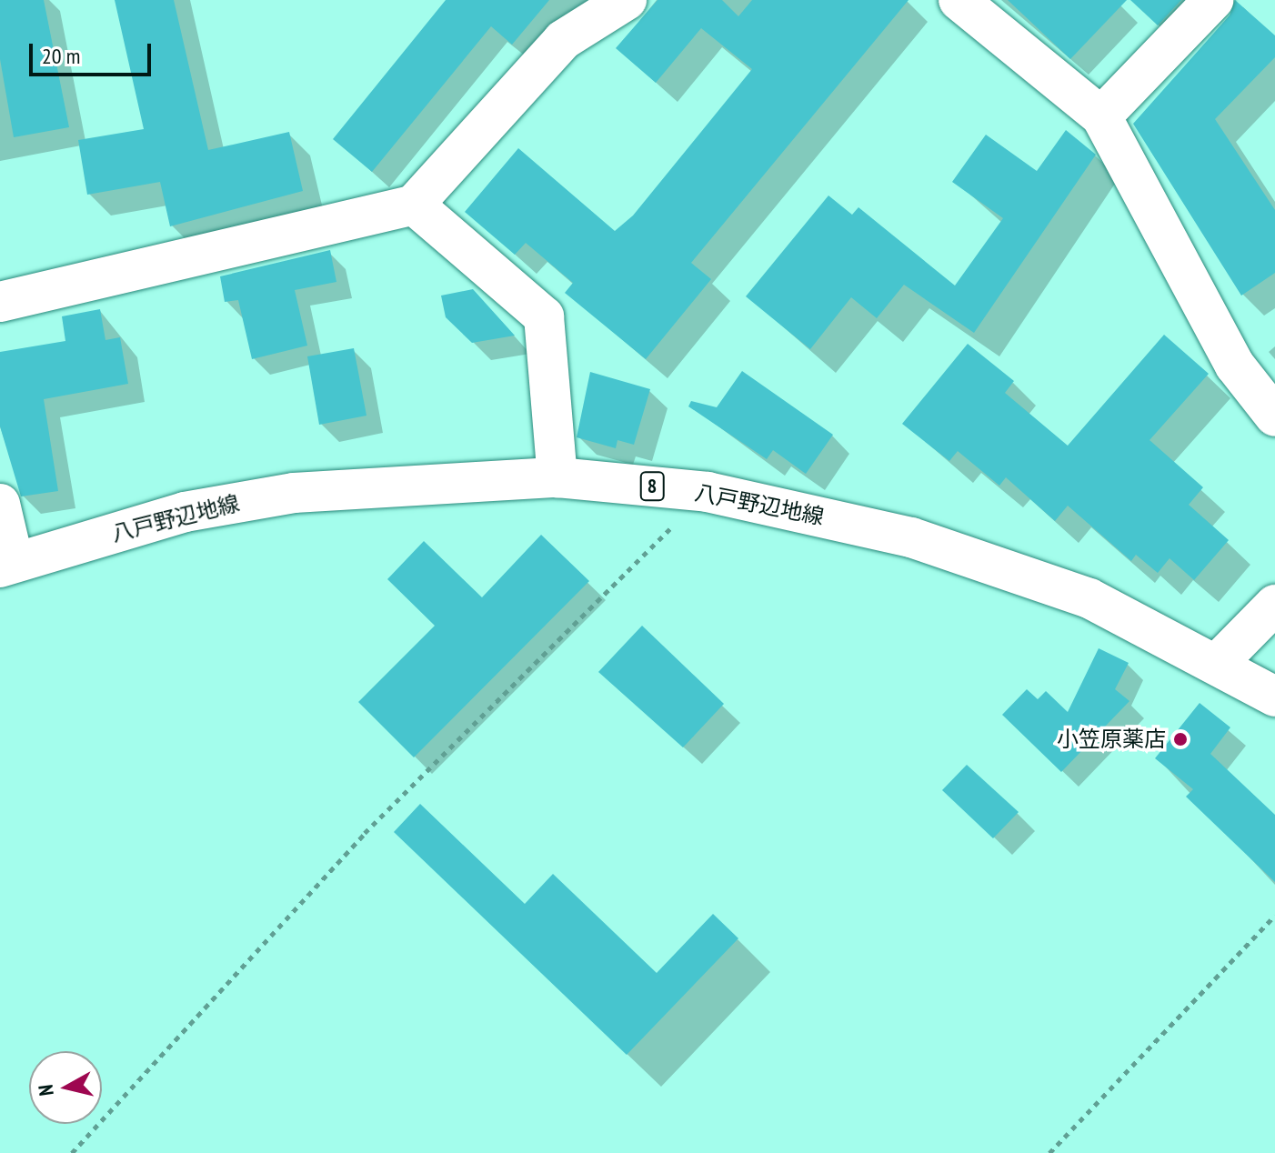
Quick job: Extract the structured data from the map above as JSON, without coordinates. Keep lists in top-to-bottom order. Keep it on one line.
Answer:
{"streets":{"street":["8","八戸野辺地線"]},"places":["小笠原薬店"],"scale_bar":"20 m","north":"left"}
